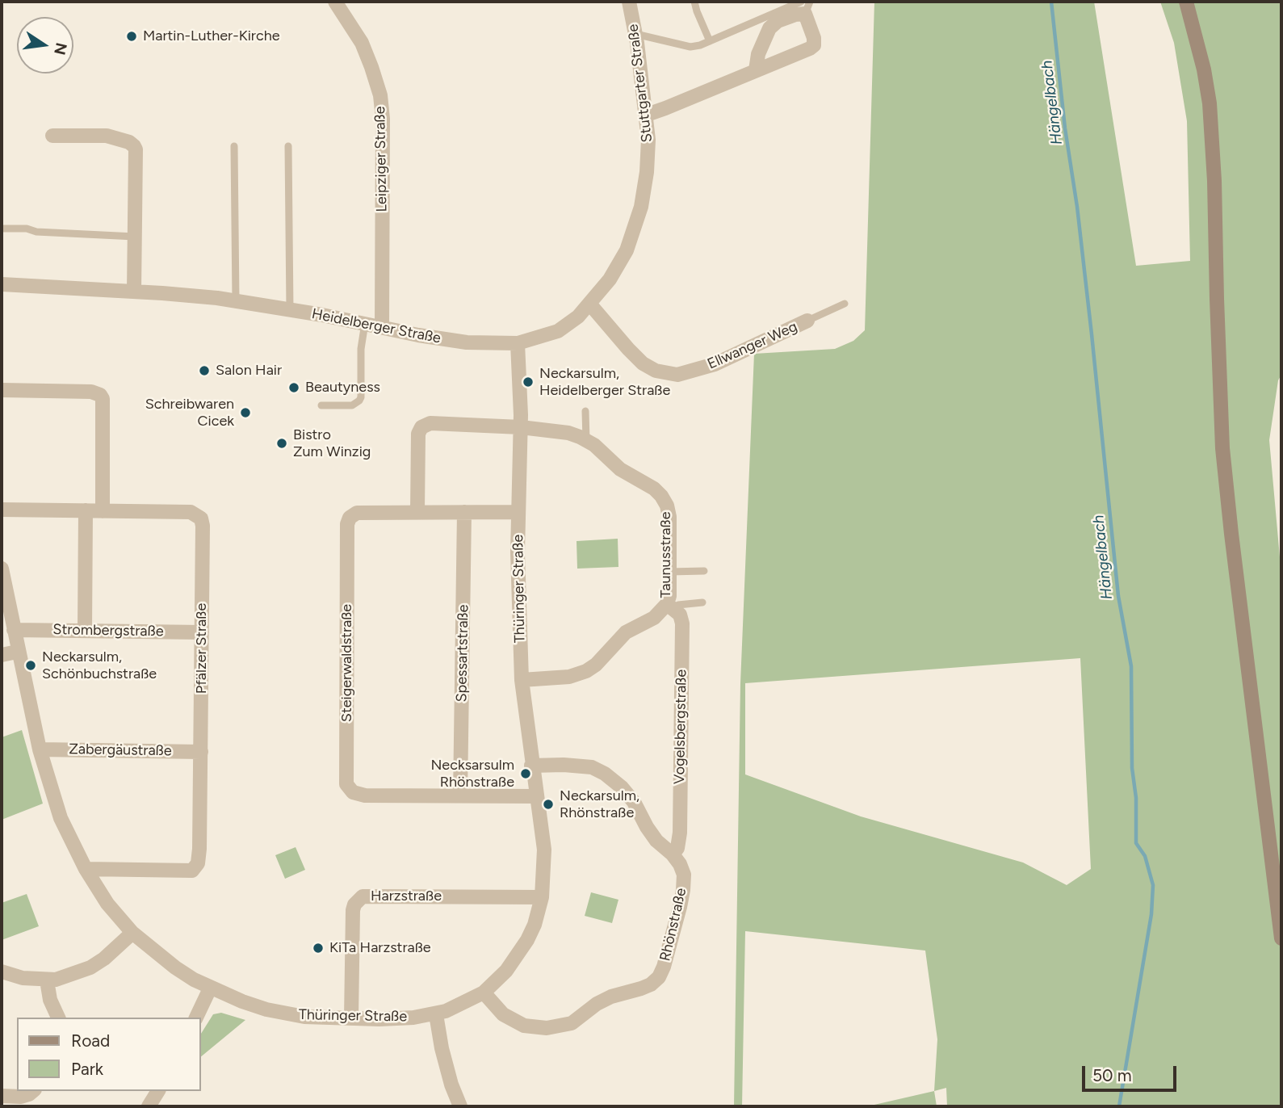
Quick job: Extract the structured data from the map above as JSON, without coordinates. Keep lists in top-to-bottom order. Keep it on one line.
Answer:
{"streets":{"street":["Stuttgarter Straße","Leipziger Straße","Heidelberger Straße","Ellwanger Weg","Taunusstraße","Thüringer Straße","Strombergstraße","Pfälzer Straße","Spessartstraße","Steigerwaldstraße","Vogelsbergstraße","Zabergäustraße","Harzstraße","Rhönstraße"]},"crossings":[["Stuttgarter Straße","Heidelberger Straße"],["Stuttgarter Straße","Ellwanger Weg"],["Stuttgarter Straße","Thüringer Straße"],["Leipziger Straße","Heidelberger Straße"],["Heidelberger Straße","Thüringer Straße"],["Taunusstraße","Thüringer Straße"],["Taunusstraße","Steigerwaldstraße"],["Taunusstraße","Vogelsbergstraße"],["Thüringer Straße","Strombergstraße"],["Thüringer Straße","Pfälzer Straße"],["Thüringer Straße","Steigerwaldstraße"],["Thüringer Straße","Zabergäustraße"],["Thüringer Straße","Harzstraße"],["Thüringer Straße","Rhönstraße"],["Strombergstraße","Pfälzer Straße"],["Pfälzer Straße","Zabergäustraße"],["Spessartstraße","Steigerwaldstraße"],["Vogelsbergstraße","Rhönstraße"]],"water":["Hängelbach"],"places":["Martin-Luther-Kirche","Salon Hair","Neckarsulm, Heidelberger Straße","Beautyness","Schreibwaren Cicek","Bistro Zum Winzig","Neckarsulm, Schönbuchstraße","Necksarsulm Rhönstraße","Neckarsulm, Rhönstraße","KiTa Harzstraße"],"legend":["Road","Park"],"scale_bar":"50 m","north":"right"}
